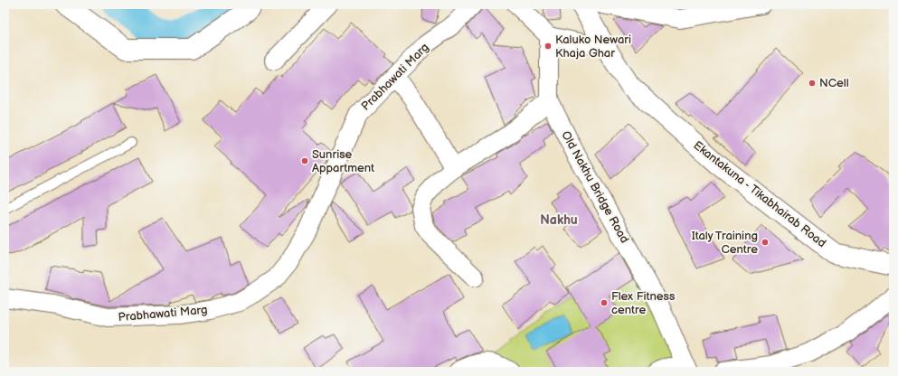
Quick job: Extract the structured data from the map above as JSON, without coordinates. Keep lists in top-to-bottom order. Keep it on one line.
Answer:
{"streets":{"main road":["Ekantakuna - Tikabhairab Road"],"street":["Prabhawati Marg","Old Nakhu Bridge Road"]},"districts":["Nakhu"],"places":["Kaluko Newari Khaja Ghar","NCell","Sunrise Appartment","Italy Training Centre","Flex Fitness centre"]}
